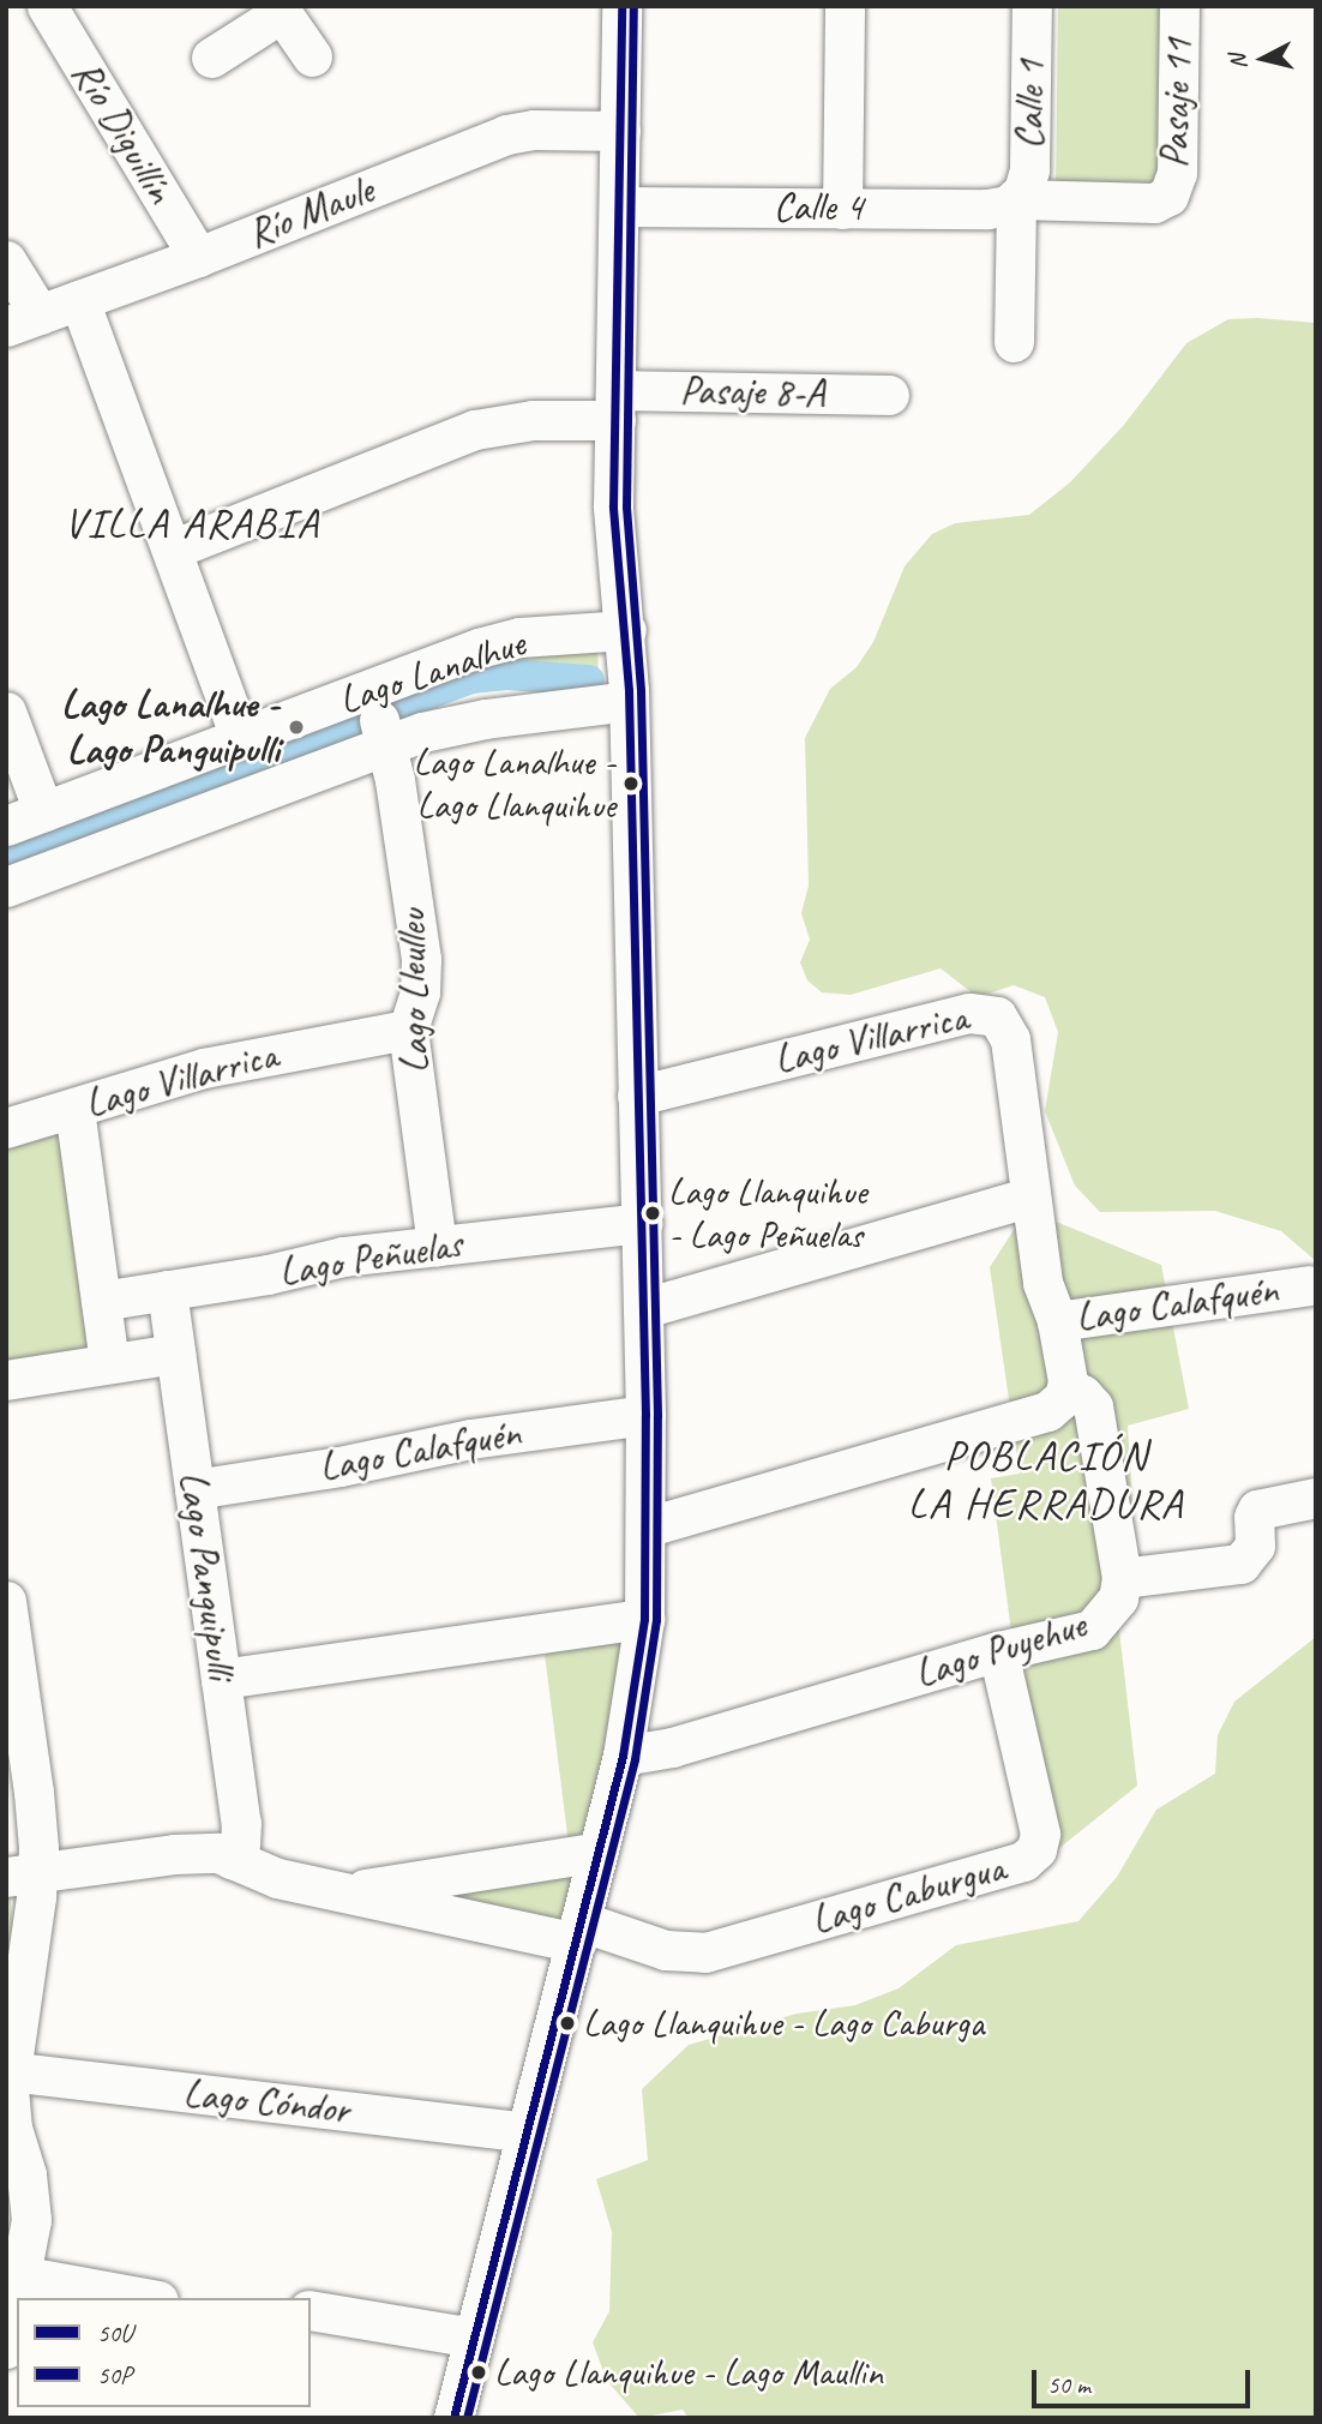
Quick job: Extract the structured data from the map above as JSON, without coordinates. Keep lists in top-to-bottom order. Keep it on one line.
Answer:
{"streets":{"street":["Pasaje 11","Calle 1","Río Diguillín","Calle 4","Río Maule","Pasaje 8-A","Lago Lanalhue","Lago Lleulleu","Lago Villarrica","Lago Peñuelas","Lago Calafquén","Lago Panguipulli","Lago Puyehue","Lago Caburgua","Lago Cóndor"]},"crossings":[["Pasaje 11","Calle 1"],["Pasaje 11","Calle 4"],["Calle 1","Calle 4"],["Río Diguillín","Río Maule"],["Lago Lanalhue","Lago Lleulleu"],["Lago Lleulleu","Lago Villarrica"],["Lago Lleulleu","Lago Peñuelas"],["Lago Villarrica","Lago Calafquén"],["Lago Peñuelas","Lago Panguipulli"],["Lago Calafquén","Lago Panguipulli"],["Lago Panguipulli","Lago Caburgua"],["Lago Puyehue","Lago Caburgua"]],"districts":["VILLA ARABIA","POBLACIÓN LA HERRADURA"],"places":["Lago Lanalhue - Lago Panguipulli","Lago Lanalhue - Lago Llanquihue","Lago Llanquihue - Lago Peñuelas","Lago Llanquihue - Lago Caburga","Lago Llanquihue - Lago Maullin"],"lines":["transit line 50U","transit line 50P"],"legend":["50U","50P"],"scale_bar":"50 m","north":"left"}
